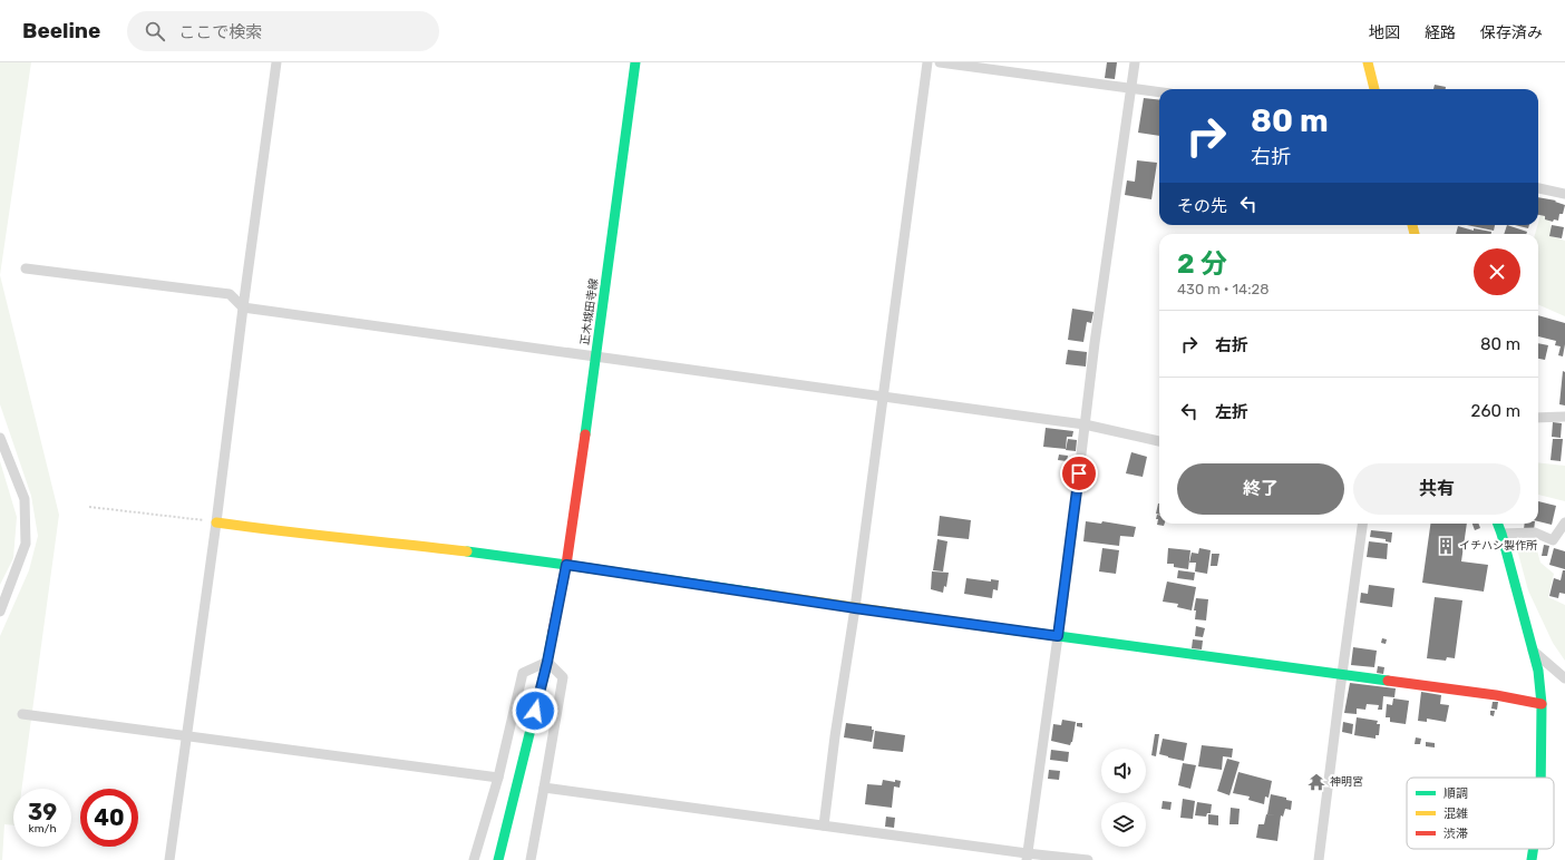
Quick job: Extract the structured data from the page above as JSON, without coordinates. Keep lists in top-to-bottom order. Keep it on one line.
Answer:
{"streets":{"street":["正木城田寺線"]},"places":{"building":["イチハシ製作所"],"temple":["神明宮"]},"legend":["順調","混雑","渋滞"],"page":{"header":"Beeline","search":"ここで検索","nav":["地図","経路","保存済み"],"turn":["80 m","右折"],"then":"その先","heading":["2 分","430 m · 14:28"],"list":[{"name":"右折","value":"80 m"},{"name":"左折","value":"260 m"}],"buttons":["終了","共有"],"speed":"39 km/h","limit":"40"}}
